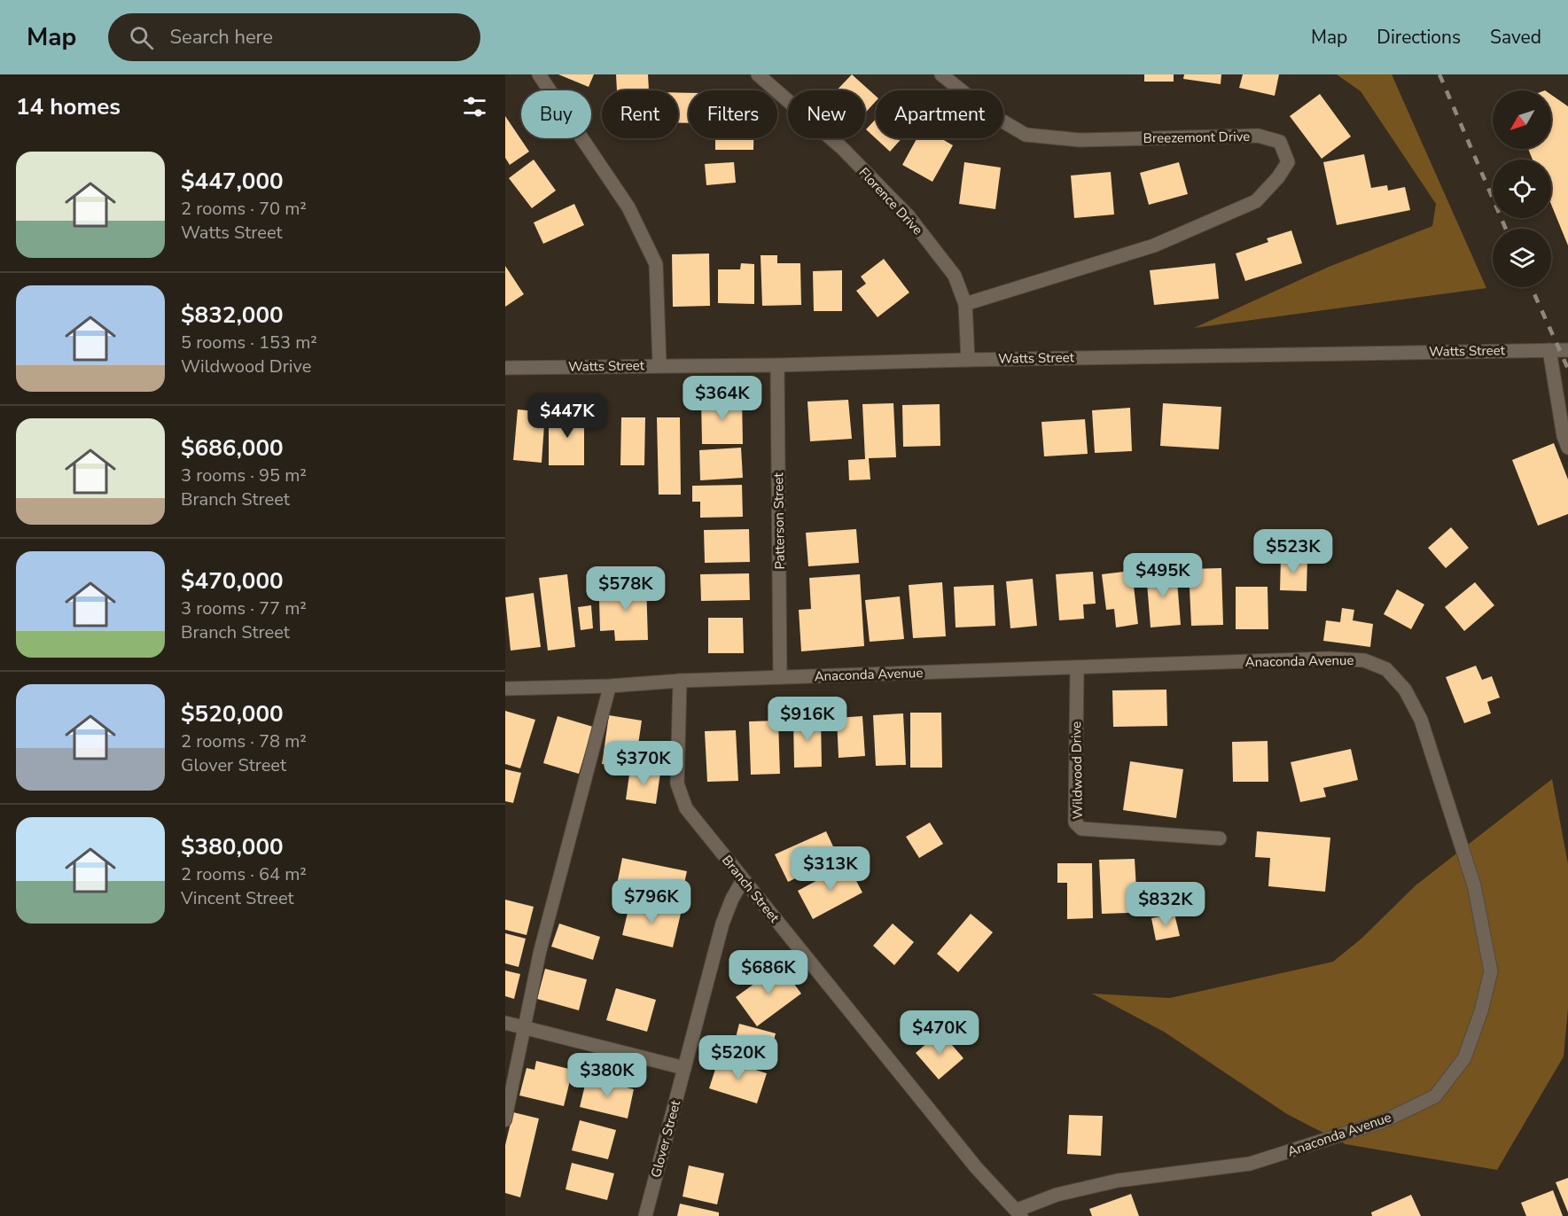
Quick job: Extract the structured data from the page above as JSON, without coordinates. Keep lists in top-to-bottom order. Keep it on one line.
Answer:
{"streets":{"street":["Breezemont Drive","Florence Drive","Watts Street","Patterson Street","Anaconda Avenue","Wildwood Drive","Branch Street","Glover Street"]},"crossings":[["Breezemont Drive","Florence Drive"],["Florence Drive","Watts Street"],["Watts Street","Patterson Street"],["Patterson Street","Anaconda Avenue"],["Anaconda Avenue","Wildwood Drive"],["Anaconda Avenue","Branch Street"],["Branch Street","Glover Street"]],"north":"bottom left","page":{"header":"Map","search":"Search here","nav":["Map","Directions","Saved"],"heading":"14 homes","chip":["Buy","Rent","Filters","New","Apartment"],"list":[{"name":"$447,000","note":"2 rooms · 70 m² · Watts Street"},{"name":"$832,000","note":"5 rooms · 153 m² · Wildwood Drive"},{"name":"$686,000","note":"3 rooms · 95 m² · Branch Street"},{"name":"$470,000","note":"3 rooms · 77 m² · Branch Street"},{"name":"$520,000","note":"2 rooms · 78 m² · Glover Street"},{"name":"$380,000","note":"2 rooms · 64 m² · Vincent Street"}],"price":["$364K","$447K","$523K","$495K","$578K","$916K","$370K","$313K","$796K","$832K","$686K","$470K","$520K","$380K"]}}
